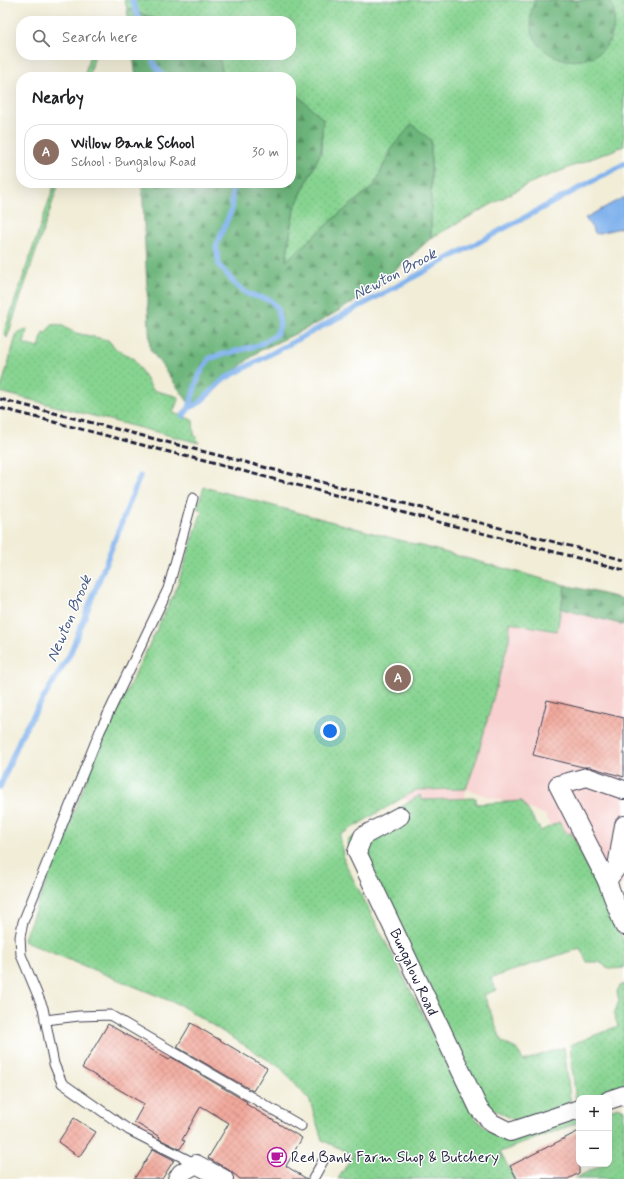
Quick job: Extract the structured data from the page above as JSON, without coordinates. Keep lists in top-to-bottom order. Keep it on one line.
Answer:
{"streets":{"street":["Bungalow Road"]},"water":["Newton Brook"],"places":{"cafe":["Red Bank Farm Shop & Butchery"]},"page":{"search":"Search here","heading":"Nearby","list":[{"mark":"A","name":"Willow Bank School","note":"School · Bungalow Road","value":"30 m"}],"pins":"A","map_buttons":["+","−"]}}
